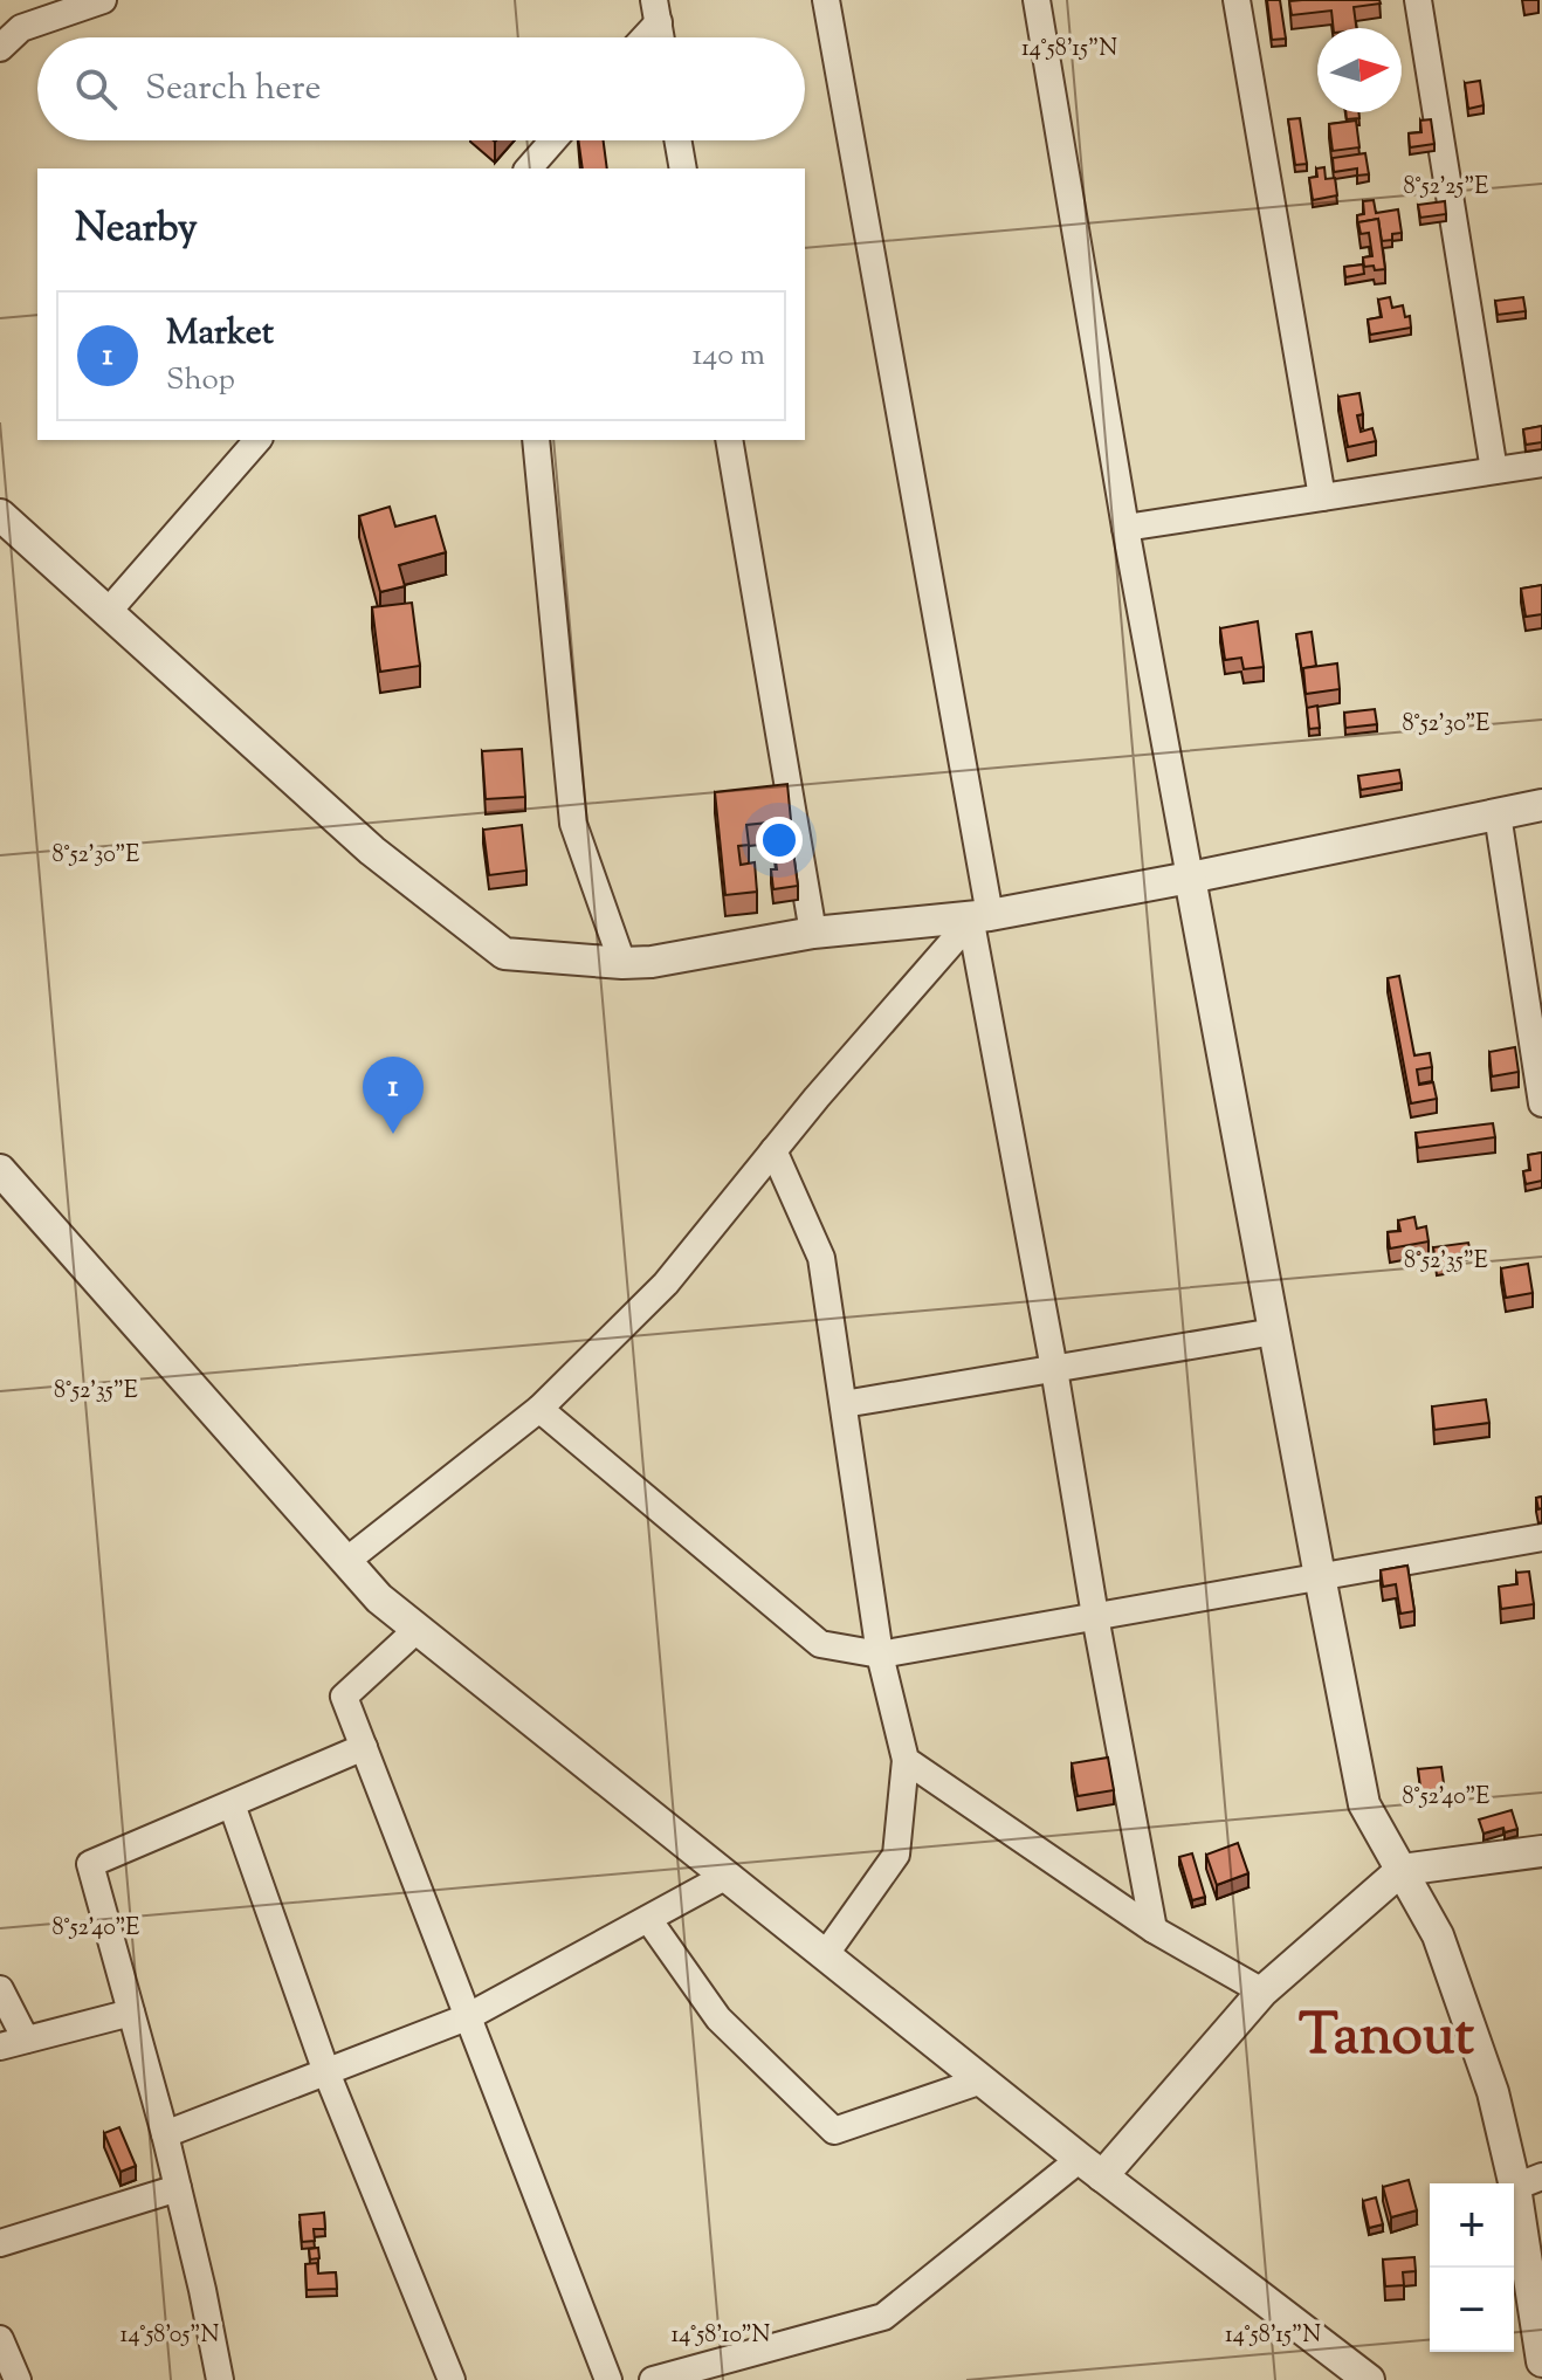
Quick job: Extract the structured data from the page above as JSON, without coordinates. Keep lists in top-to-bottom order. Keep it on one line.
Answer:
{"districts":["Tanout"],"north":"right","page":{"search":"Search here","heading":"Nearby","list":[{"mark":"1","name":"Market","note":"Shop","value":"140 m"}],"pins":"1","map_buttons":["+","−"]},"coordinates":["14°58'15\"N","8°52'25\"E","8°52'30\"E","8°52'35\"E","8°52'40\"E","14°58'05\"N","14°58'10\"N"]}
